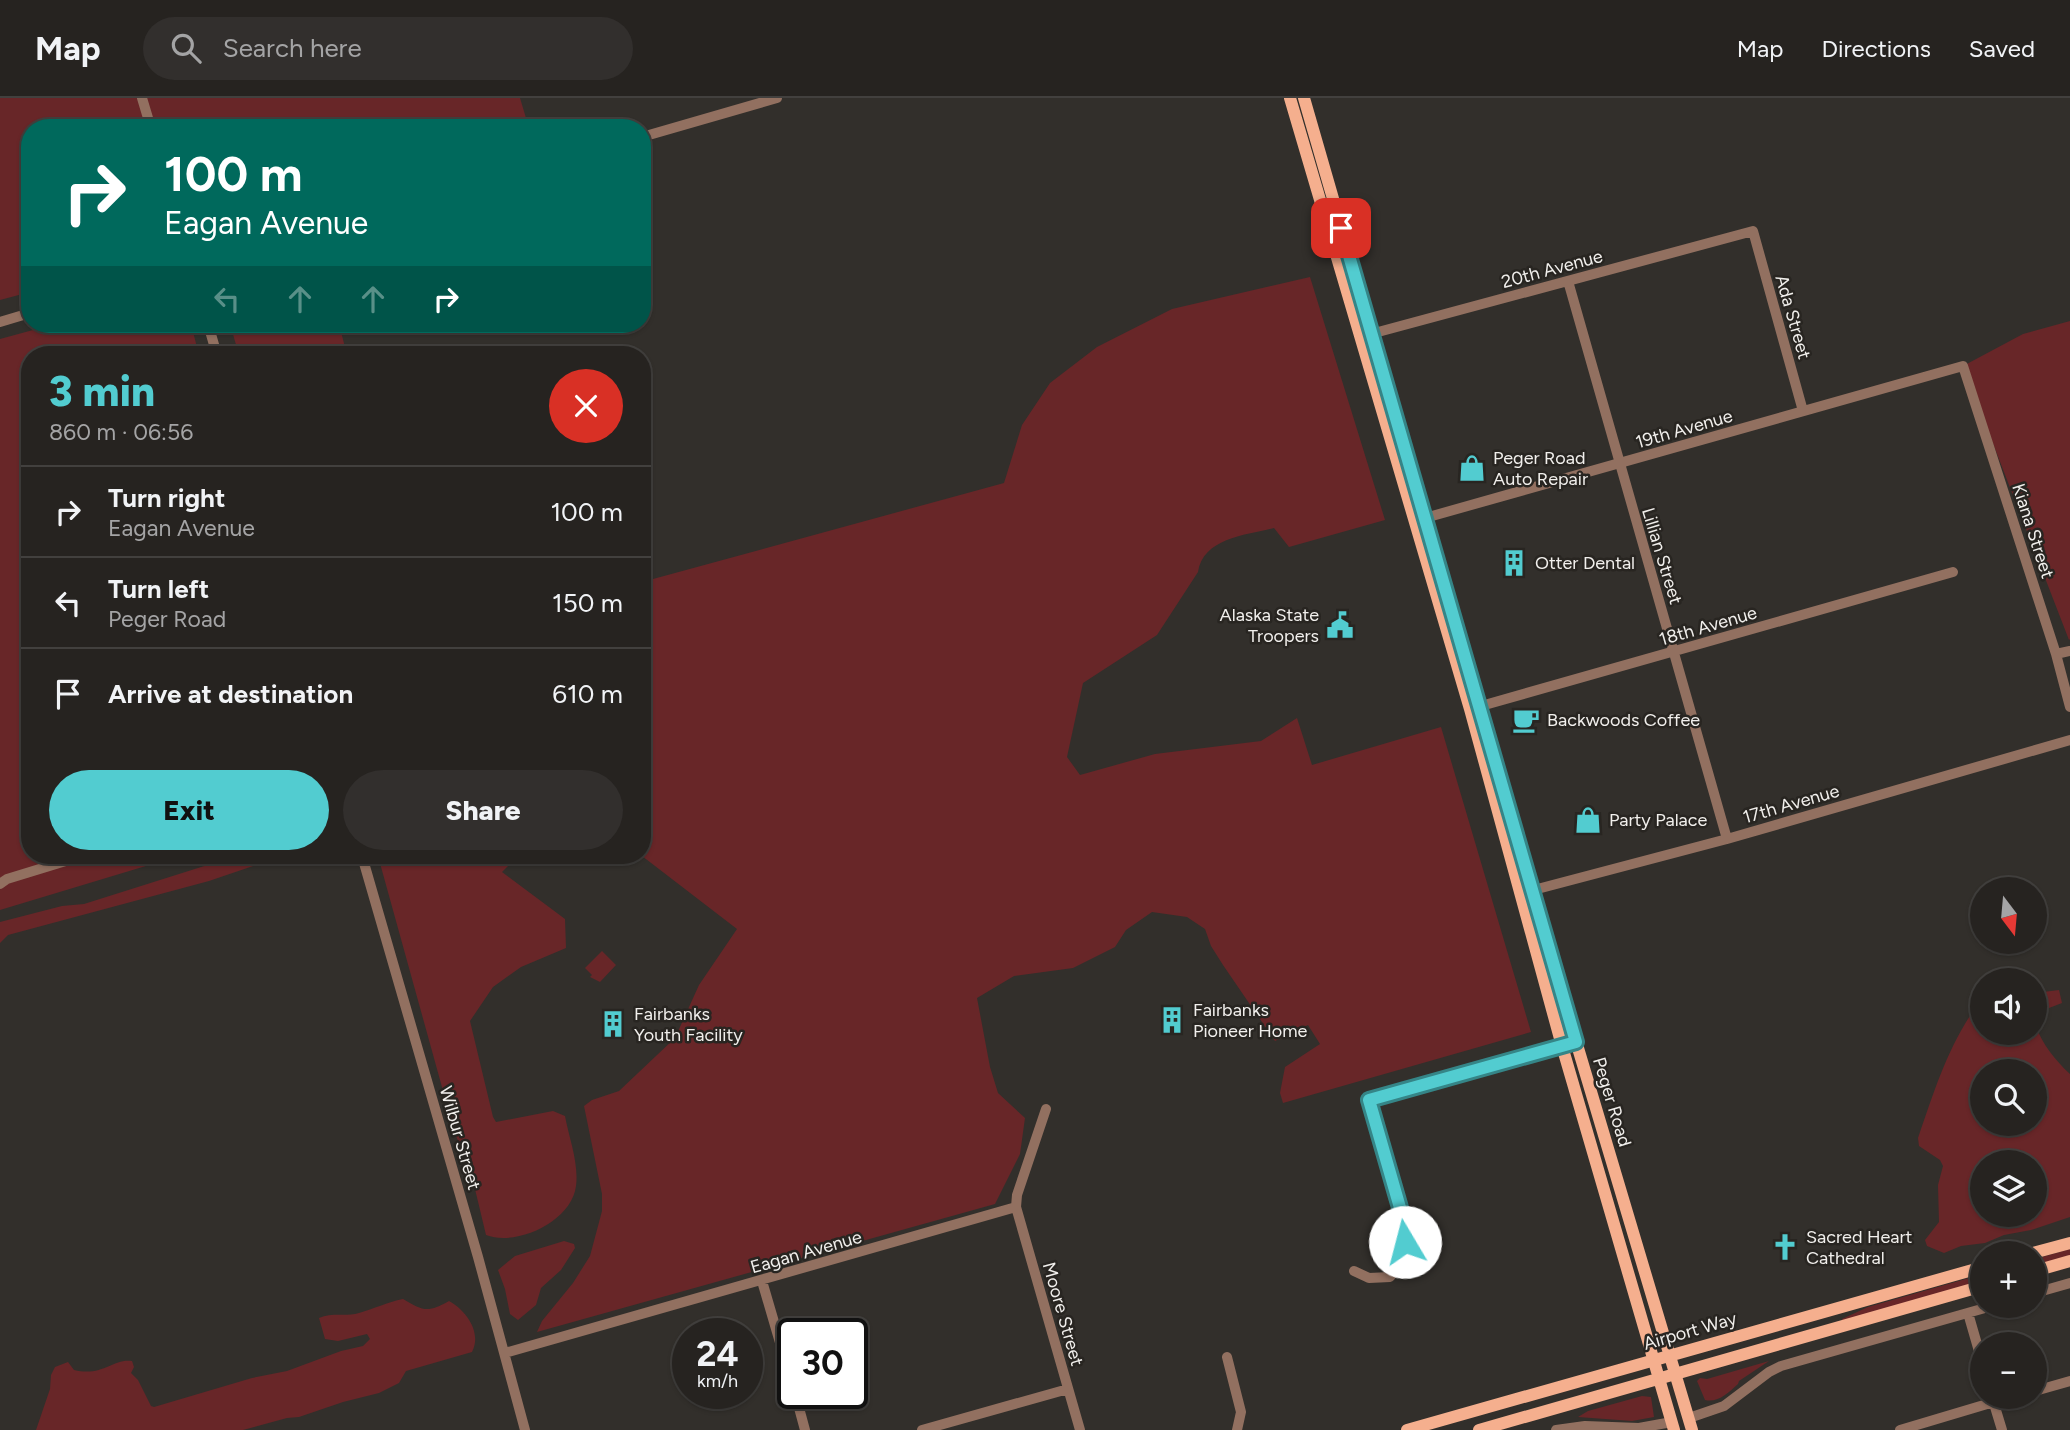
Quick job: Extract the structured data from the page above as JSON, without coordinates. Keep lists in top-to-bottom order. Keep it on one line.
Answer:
{"streets":{"main road":["Peger Road","Airport Way"],"street":["20th Avenue","Ada Street","19th Avenue","Kiana Street","Lillian Street","18th Avenue","17th Avenue","Wilbur Street","Eagan Avenue","Moore Street"]},"crossings":[["20th Avenue","Ada Street"],["20th Avenue","Lillian Street"],["20th Avenue","Peger Road"],["Ada Street","19th Avenue"],["19th Avenue","Kiana Street"],["19th Avenue","Lillian Street"],["19th Avenue","Peger Road"],["Lillian Street","18th Avenue"],["Lillian Street","17th Avenue"],["18th Avenue","Peger Road"],["17th Avenue","Peger Road"],["Peger Road","Airport Way"],["Wilbur Street","Eagan Avenue"],["Eagan Avenue","Moore Street"]],"places":{"shop":["Peger Road Auto Repair","Party Palace"],"building":["Otter Dental","Fairbanks Pioneer Home","Fairbanks Youth Facility"],"public building":["Alaska State Troopers"],"cafe":["Backwoods Coffee"],"church":["Sacred Heart Cathedral"]},"north":"bottom","page":{"header":"Map","search":"Search here","nav":["Map","Directions","Saved"],"turn":["100 m","Eagan Avenue"],"heading":["3 min","860 m · 06:56"],"list":[{"name":"Turn right","note":"Eagan Avenue","value":"100 m"},{"name":"Turn left","note":"Peger Road","value":"150 m"},{"name":"Arrive at destination","value":"610 m"}],"buttons":["Exit","Share"],"map_buttons":["+","−"],"speed":"24 km/h","limit":"30"}}
